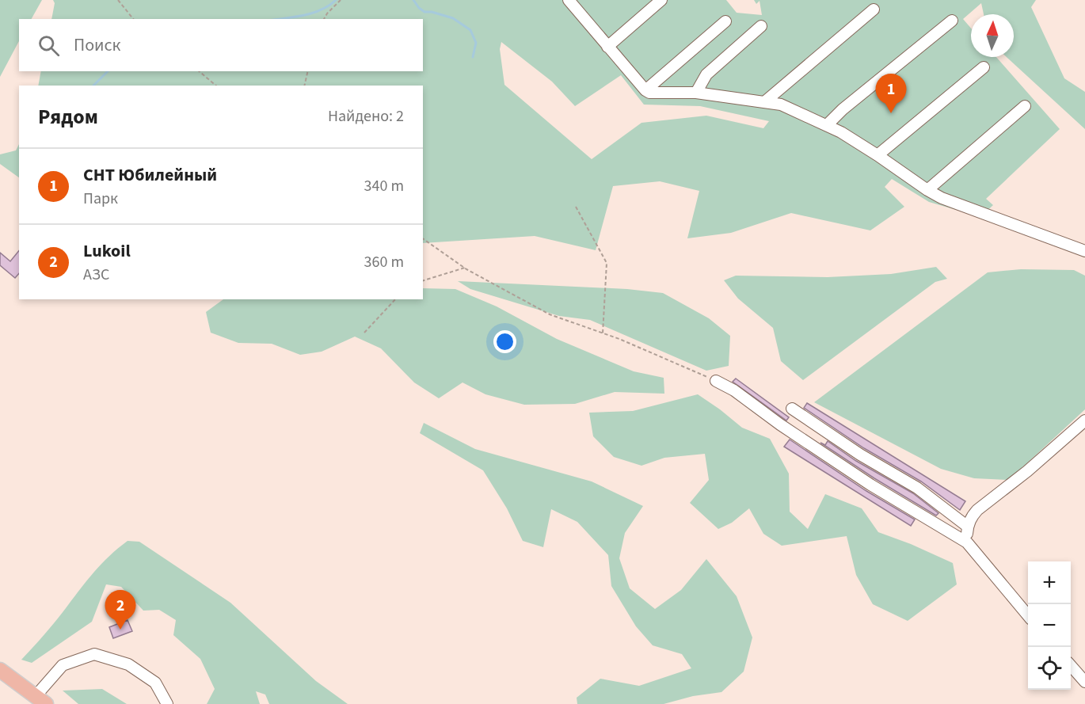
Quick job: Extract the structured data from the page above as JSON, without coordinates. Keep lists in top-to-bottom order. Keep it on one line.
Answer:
{"north":"top","page":{"search":"Поиск","pins":["1","2"],"heading":["Рядом","Найдено: 2"],"list":[{"mark":"1","name":"СНТ Юбилейный","note":"Парк","value":"340 m"},{"mark":"2","name":"Lukoil","note":"АЗС","value":"360 m"}],"map_buttons":["+","−"]}}
